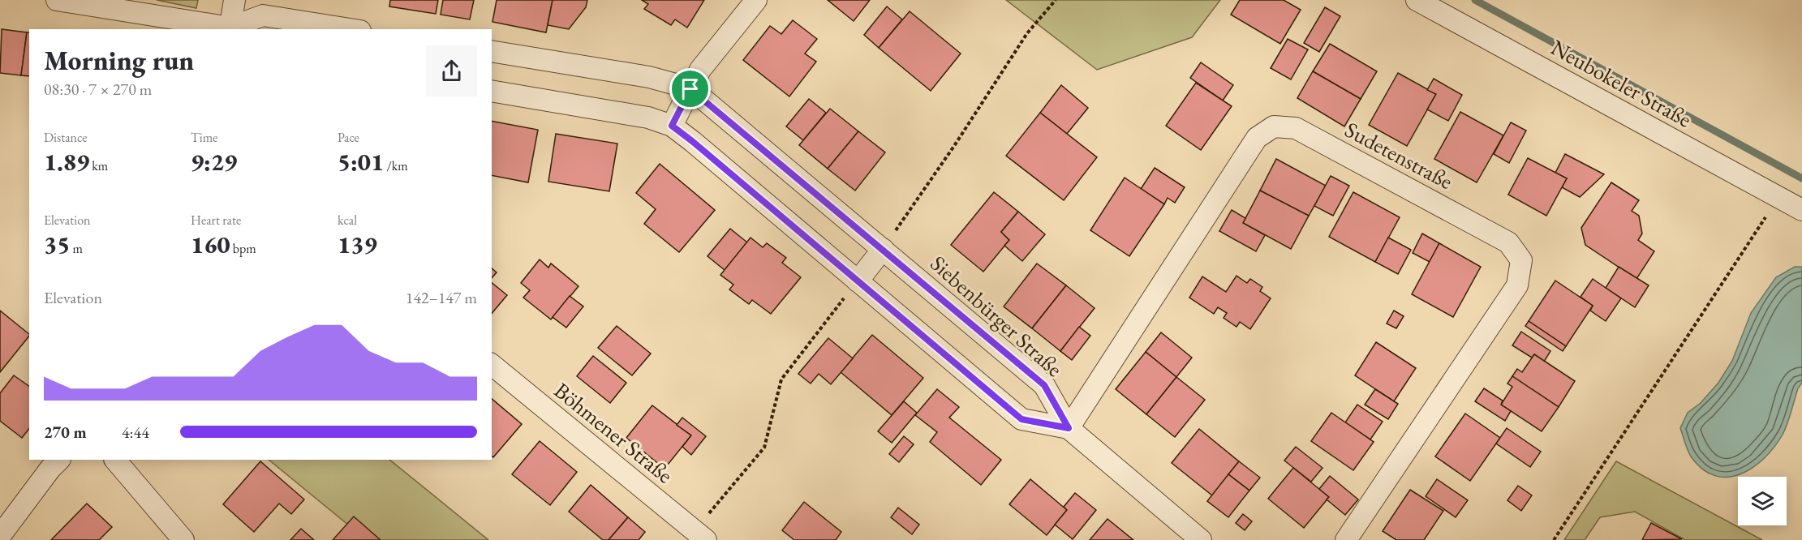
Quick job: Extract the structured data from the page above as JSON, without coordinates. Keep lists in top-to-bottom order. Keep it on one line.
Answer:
{"streets":{"street":["Neubokeler Straße","Sudetenstraße","Siebenbürger Straße","Böhmener Straße"]},"crossings":[["Sudetenstraße","Siebenbürger Straße"]],"page":{"heading":["Morning run","08:30 · 7 × 270 m"],"stats":[["Distance","1.89 km"],["Time","9:29"],["Pace","5:01 /km"],["Elevation","35 m"],["Heart rate","160 bpm"],["kcal","139"]],"chart":["Elevation","142–147 m"],"list":[{"name":"270 m","note":"4:44"}]}}
